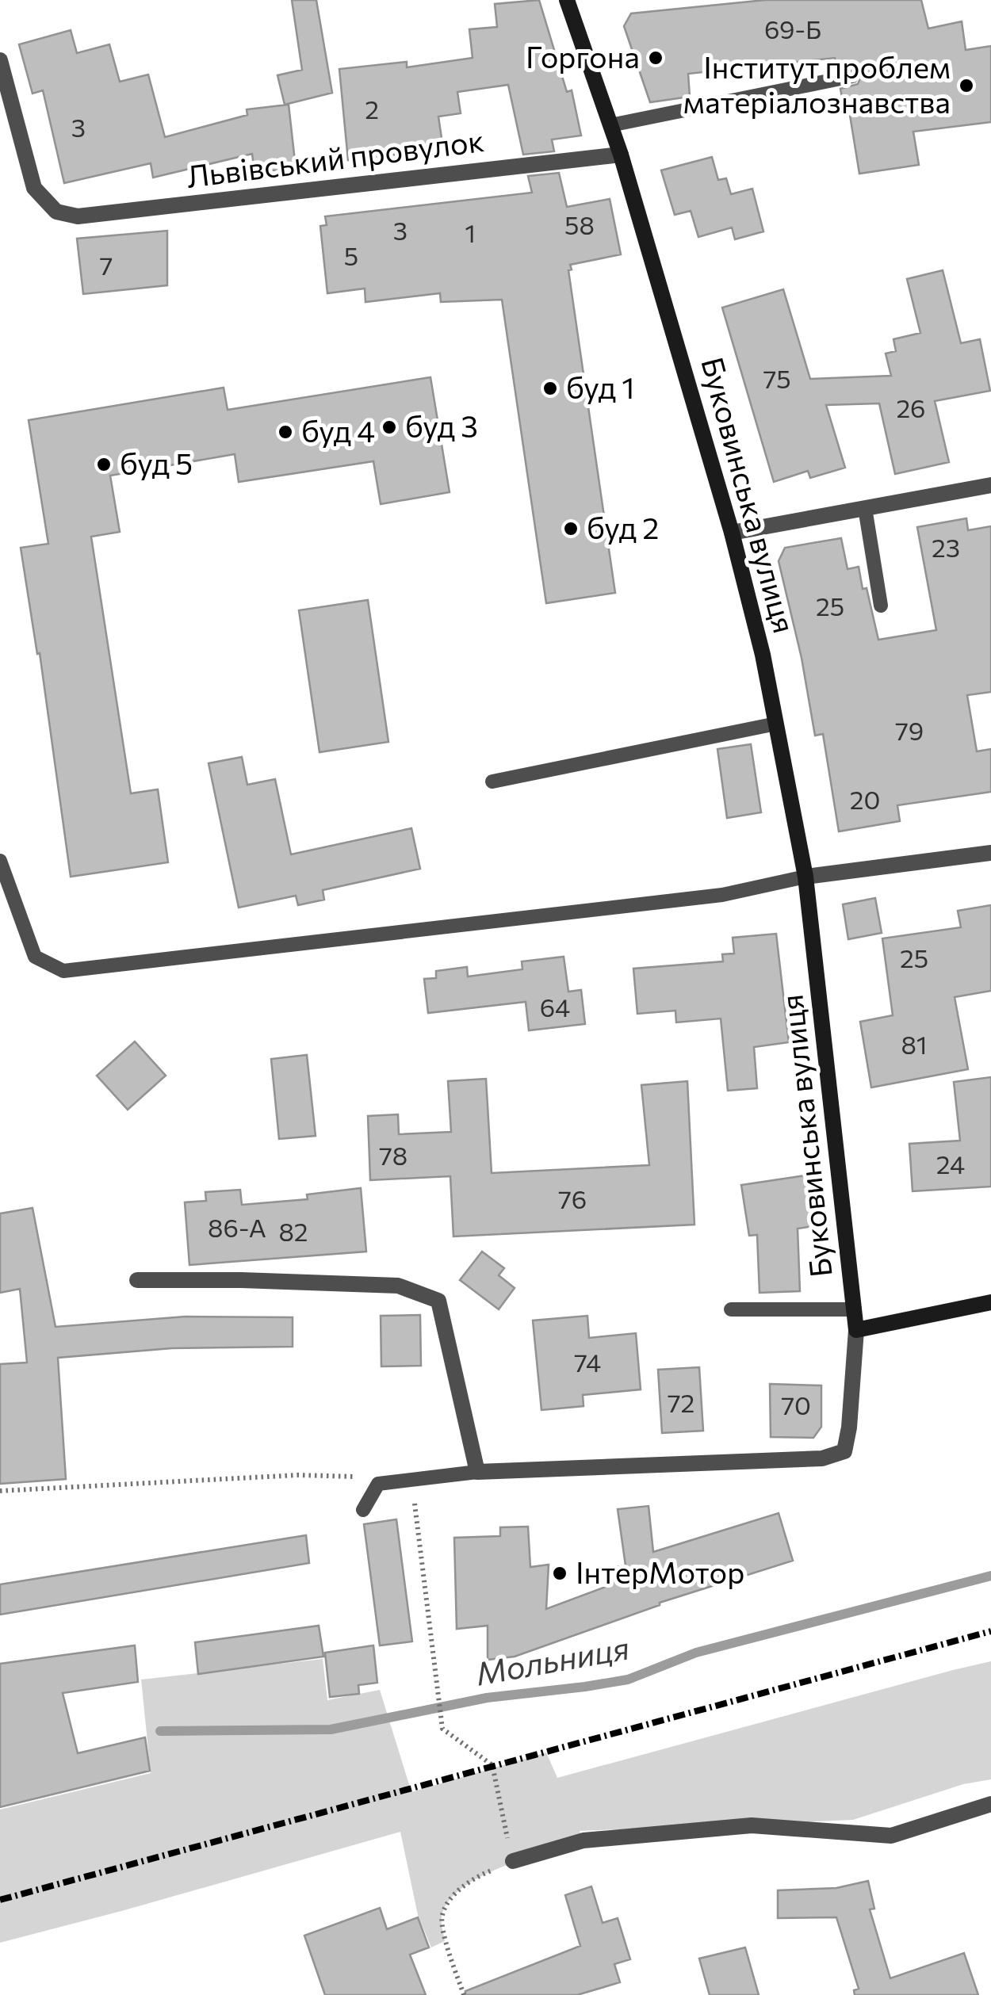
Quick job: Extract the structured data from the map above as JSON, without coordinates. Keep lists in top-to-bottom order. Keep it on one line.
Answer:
{"streets":{"street":["Львівський провулок","Буковинська вулиця"]},"crossings":[["Львівський провулок","Буковинська вулиця"]],"water":["Мольниця"],"places":["Горгона","Інститут проблем матеріалознавства","буд 1","буд 3","буд 4","буд 5","буд 2","ІнтерМотор"],"house_numbers":["69-Б","2","3","58","3","1","5","7","75","26","23","25","79","20","25","64","81","78","24","76","86-А","82","74","72","70"]}
